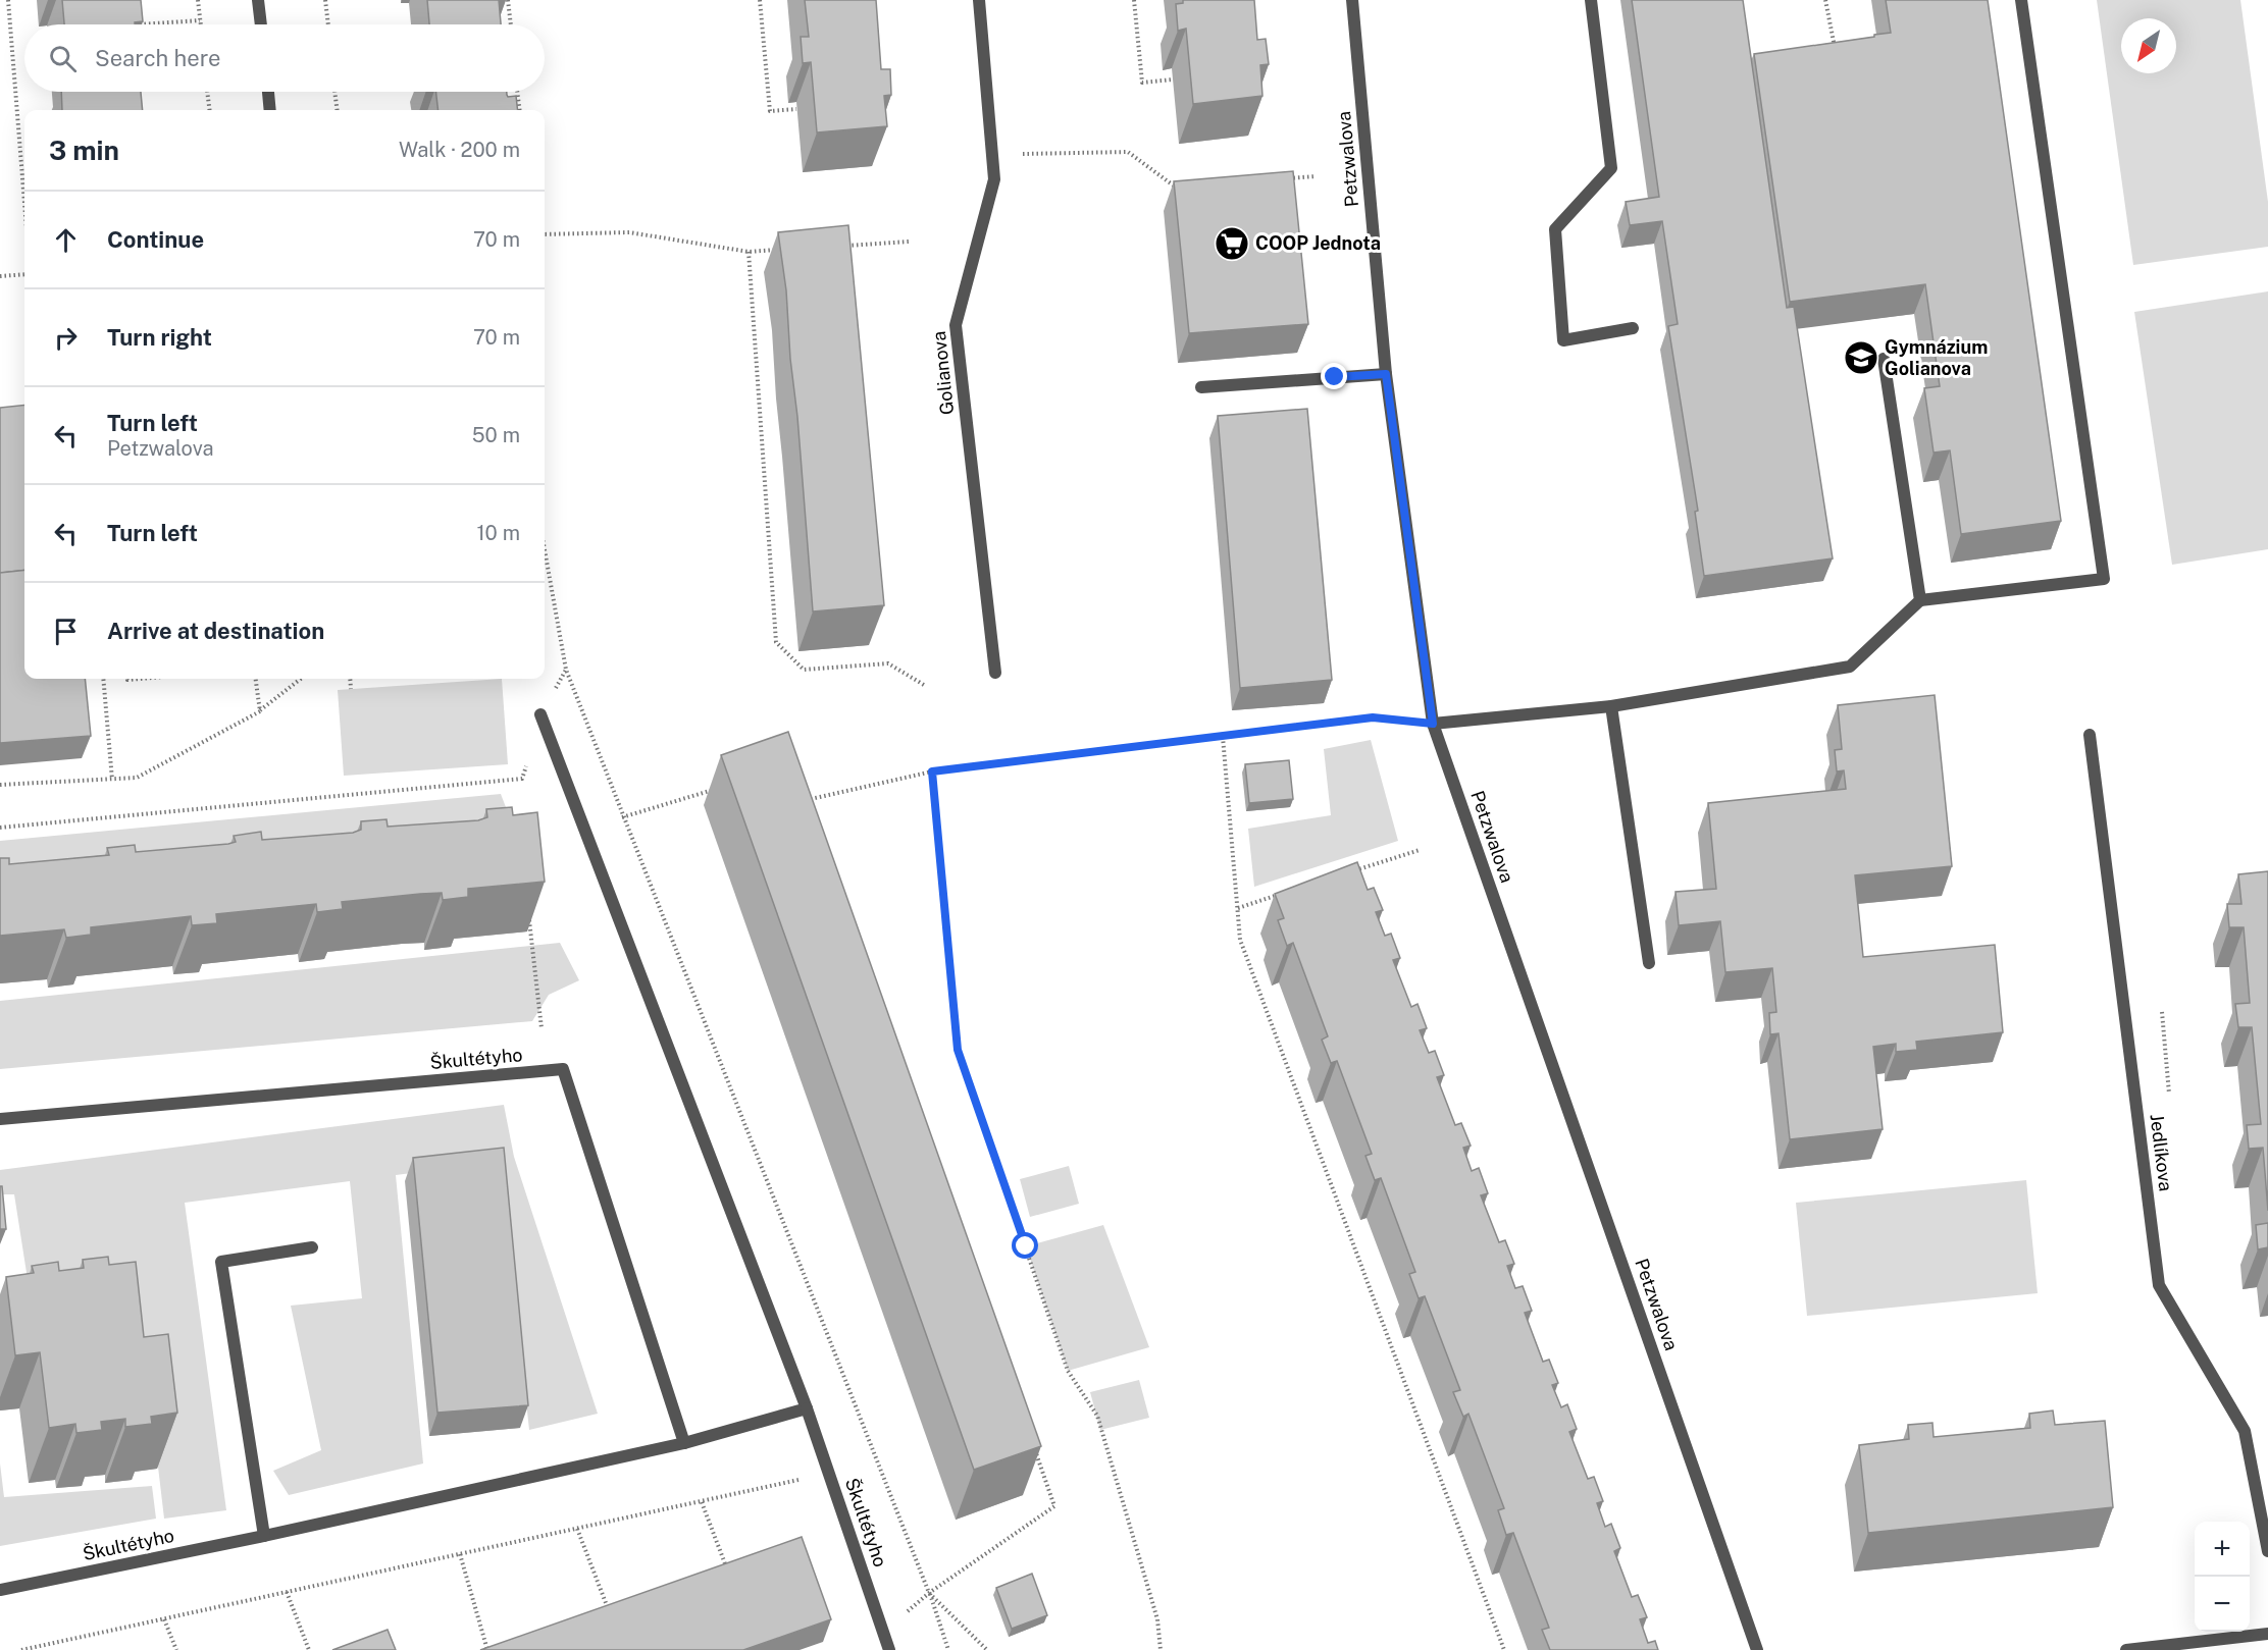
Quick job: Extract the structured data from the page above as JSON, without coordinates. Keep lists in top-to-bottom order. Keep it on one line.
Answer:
{"streets":{"street":["Petzwalova","Golianova","Škultétyho","Jedlíkova"]},"places":{"supermarket":["COOP Jednota"],"school or university":["Gymnázium Golianova"]},"north":"bottom left","page":{"search":"Search here","heading":["3 min","Walk · 200 m"],"list":[["Continue","70 m"],["Turn right","70 m"],["Turn left","Petzwalova","50 m"],["Turn left","10 m"],"Arrive at destination"],"map_buttons":["+","−"]}}
